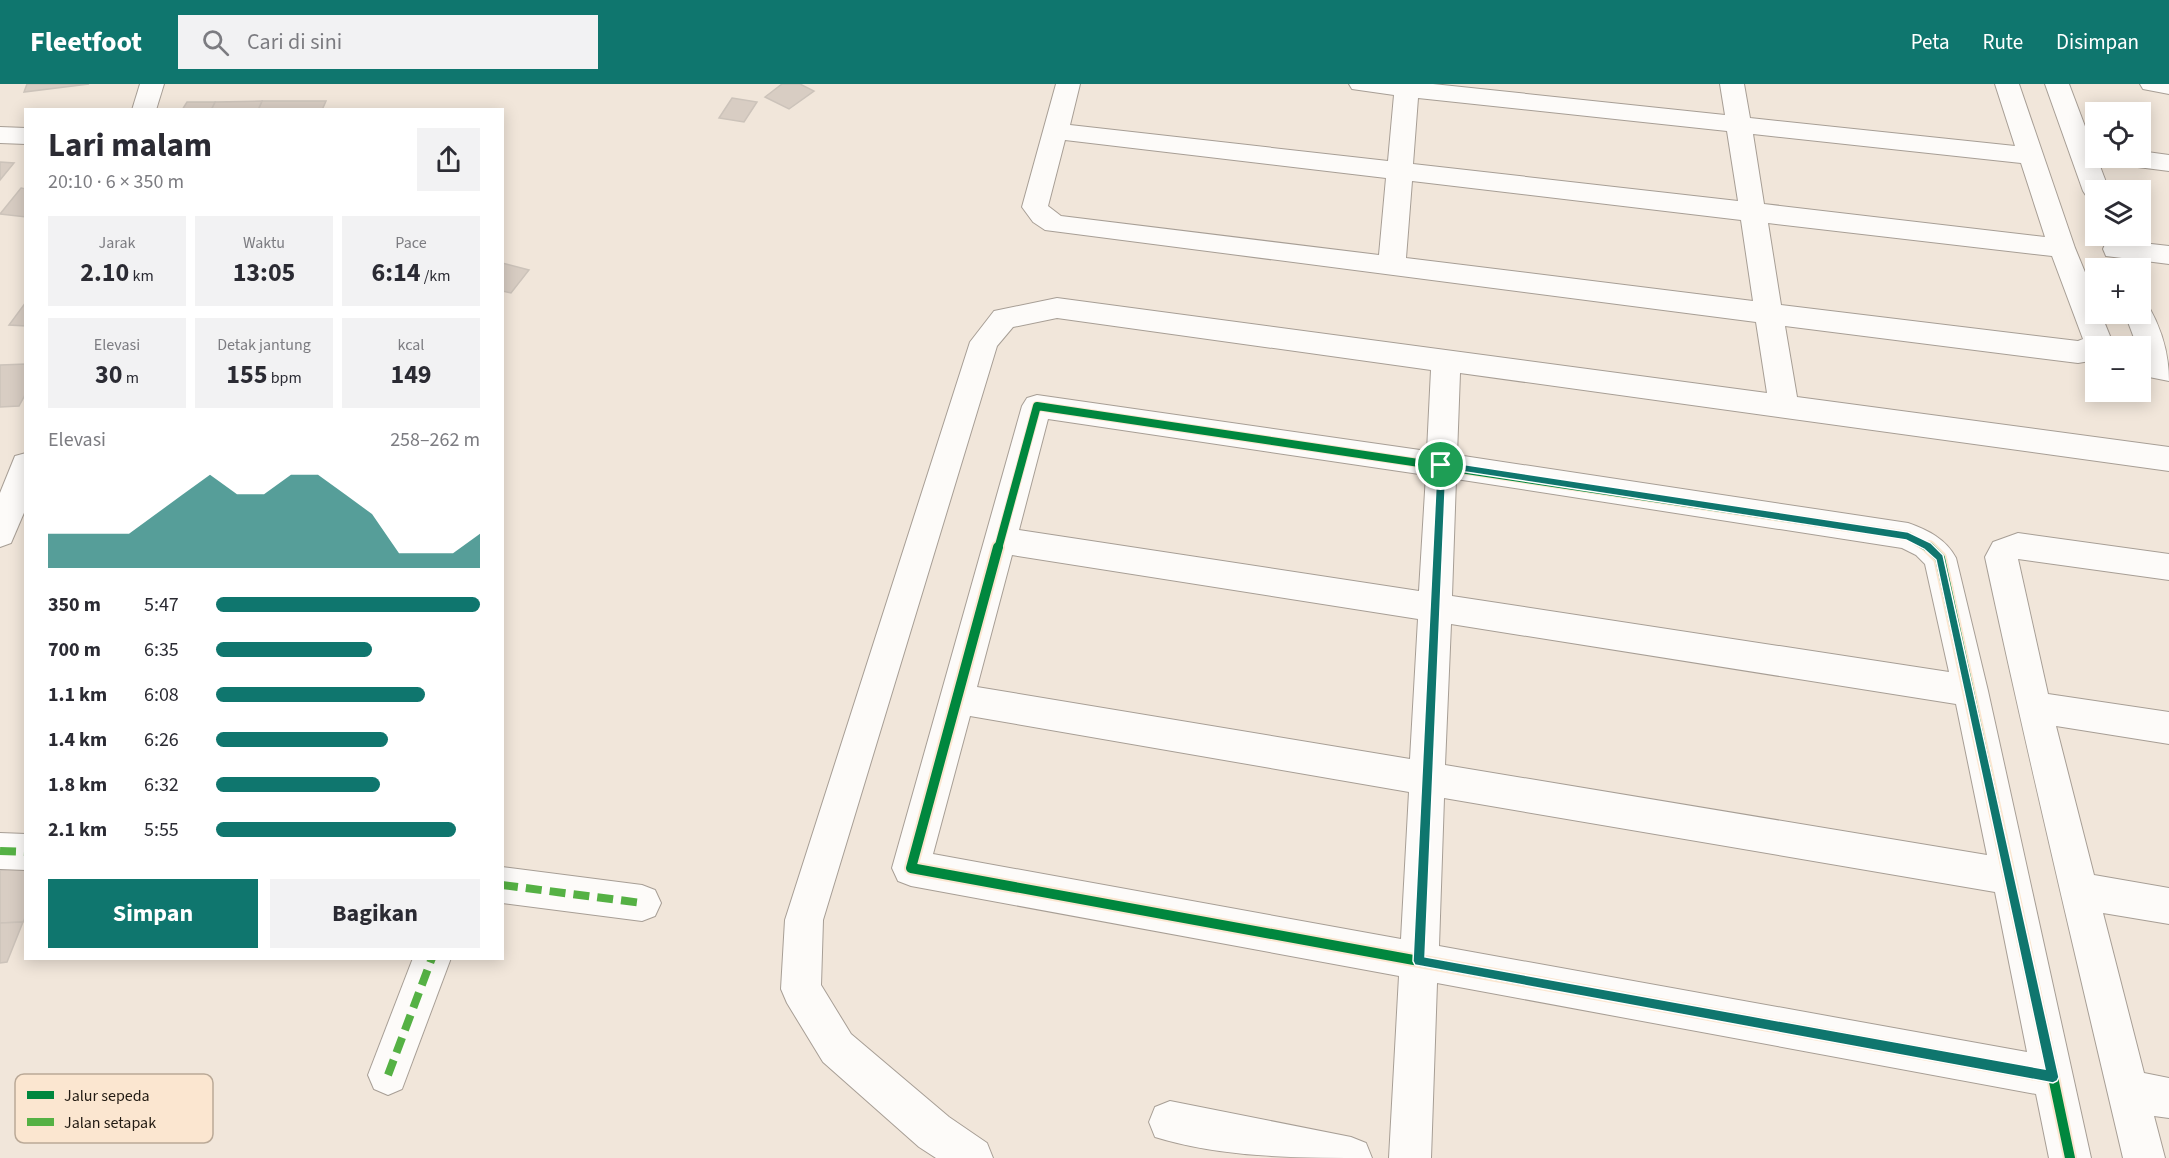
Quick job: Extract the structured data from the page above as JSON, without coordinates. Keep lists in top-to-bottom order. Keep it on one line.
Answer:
{"legend":["Jalur sepeda","Jalan setapak"],"page":{"header":"Fleetfoot","search":"Cari di sini","nav":["Peta","Rute","Disimpan"],"map_buttons":["+","−"],"heading":["Lari malam","20:10 · 6 × 350 m"],"stats":[["Jarak","2.10 km"],["Waktu","13:05"],["Pace","6:14 /km"],["Elevasi","30 m"],["Detak jantung","155 bpm"],["kcal","149"]],"chart":["Elevasi","258–262 m"],"list":[{"name":"350 m","note":"5:47"},{"name":"700 m","note":"6:35"},{"name":"1.1 km","note":"6:08"},{"name":"1.4 km","note":"6:26"},{"name":"1.8 km","note":"6:32"},{"name":"2.1 km","note":"5:55"}],"buttons":["Simpan","Bagikan"]}}
